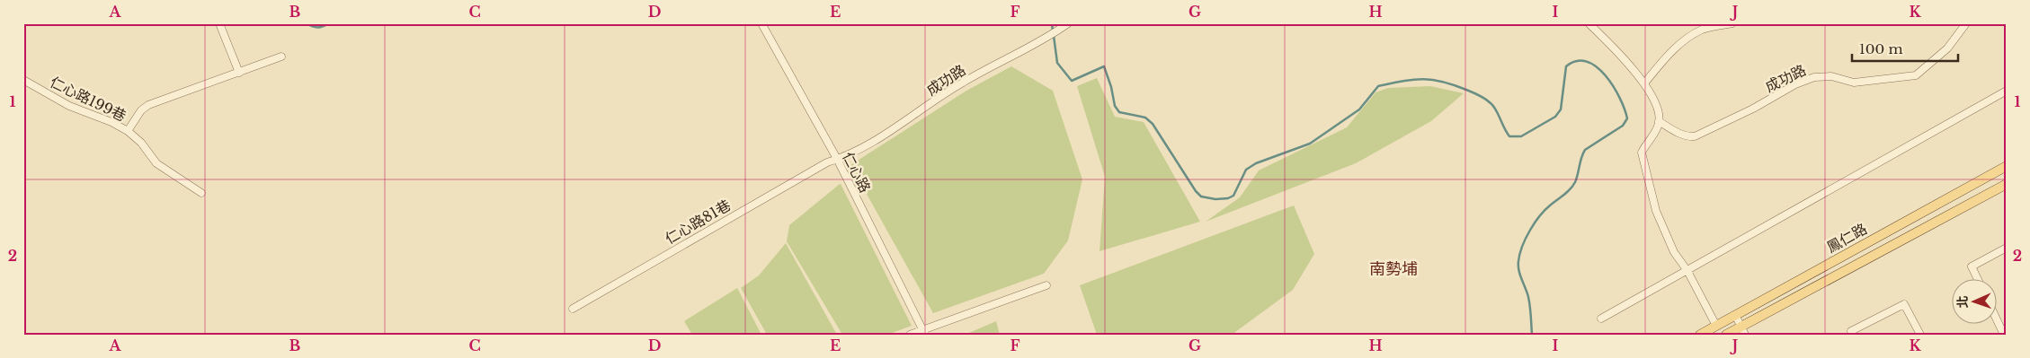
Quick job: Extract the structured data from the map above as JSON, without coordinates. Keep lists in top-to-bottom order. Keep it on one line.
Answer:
{"streets":{"main road":["鳳仁路"],"street":["成功路","仁心路199巷","仁心路","仁心路81巷"]},"crossings":[["成功路","仁心路"],["成功路","仁心路81巷"],["仁心路","仁心路81巷"]],"districts":["南勢埔"],"scale_bar":"100 m","north":"left","grid":{"columns":["A","B","C","D","E","F","G","H","I","J","K"],"rows":["1","2"]}}
